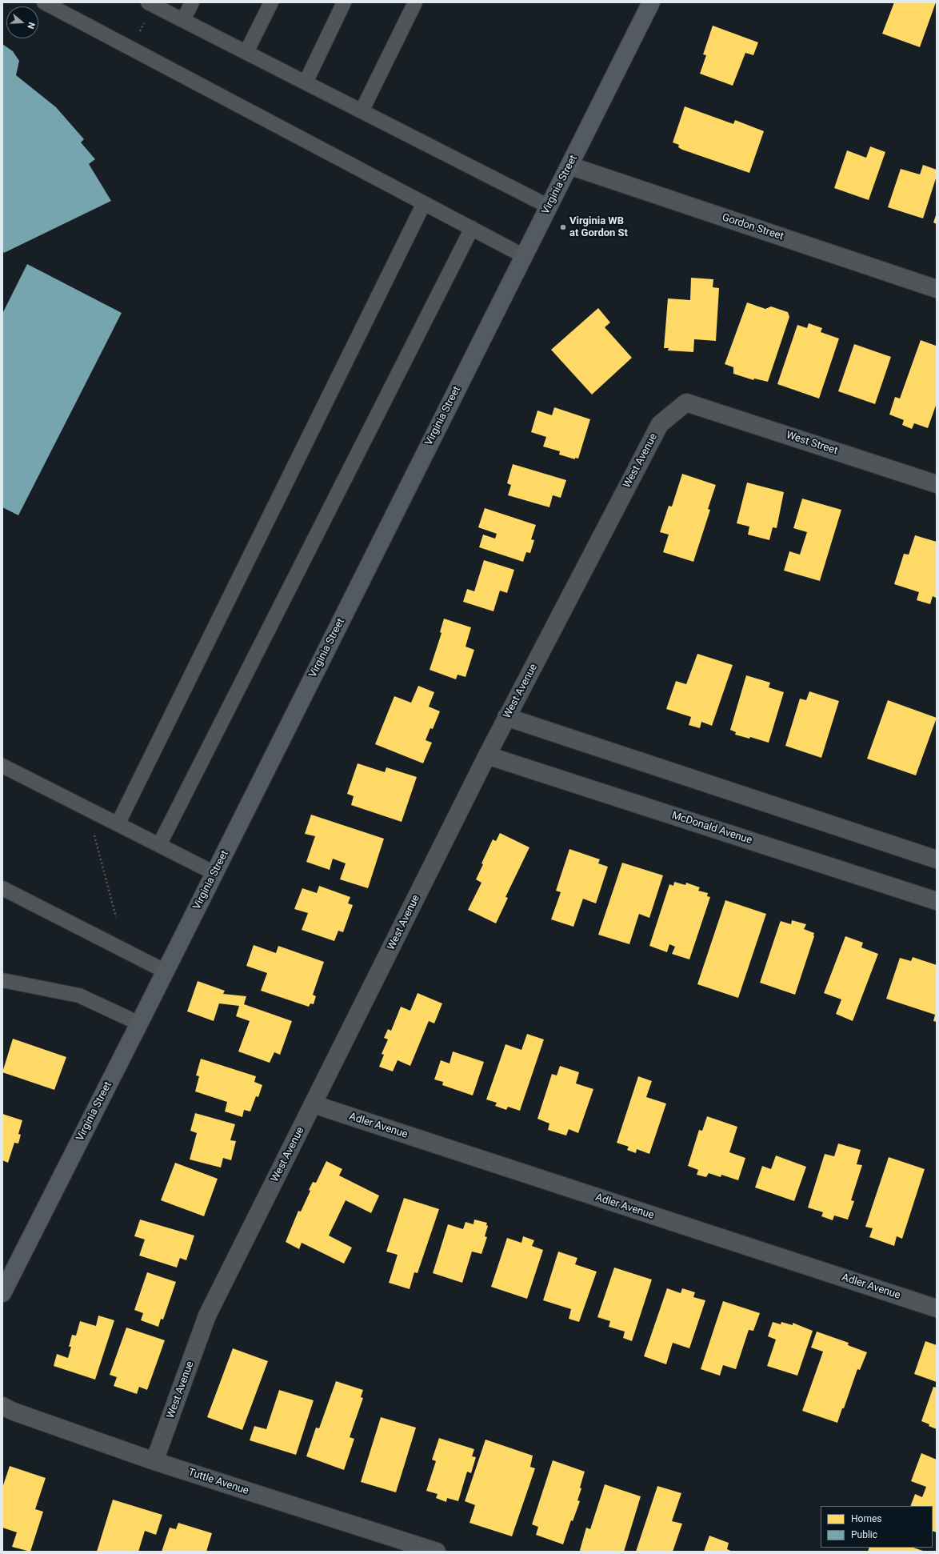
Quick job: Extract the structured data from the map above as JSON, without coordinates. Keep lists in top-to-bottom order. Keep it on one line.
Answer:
{"streets":{"street":["Virginia Street","Gordon Street","West Street","West Avenue","McDonald Avenue","Adler Avenue","Tuttle Avenue"]},"crossings":[["Virginia Street","Gordon Street"],["West Street","West Avenue"],["West Avenue","McDonald Avenue"],["West Avenue","Adler Avenue"],["West Avenue","Tuttle Avenue"]],"places":["Virginia WB at Gordon St"],"legend":["Homes","Public"],"north":"right"}
